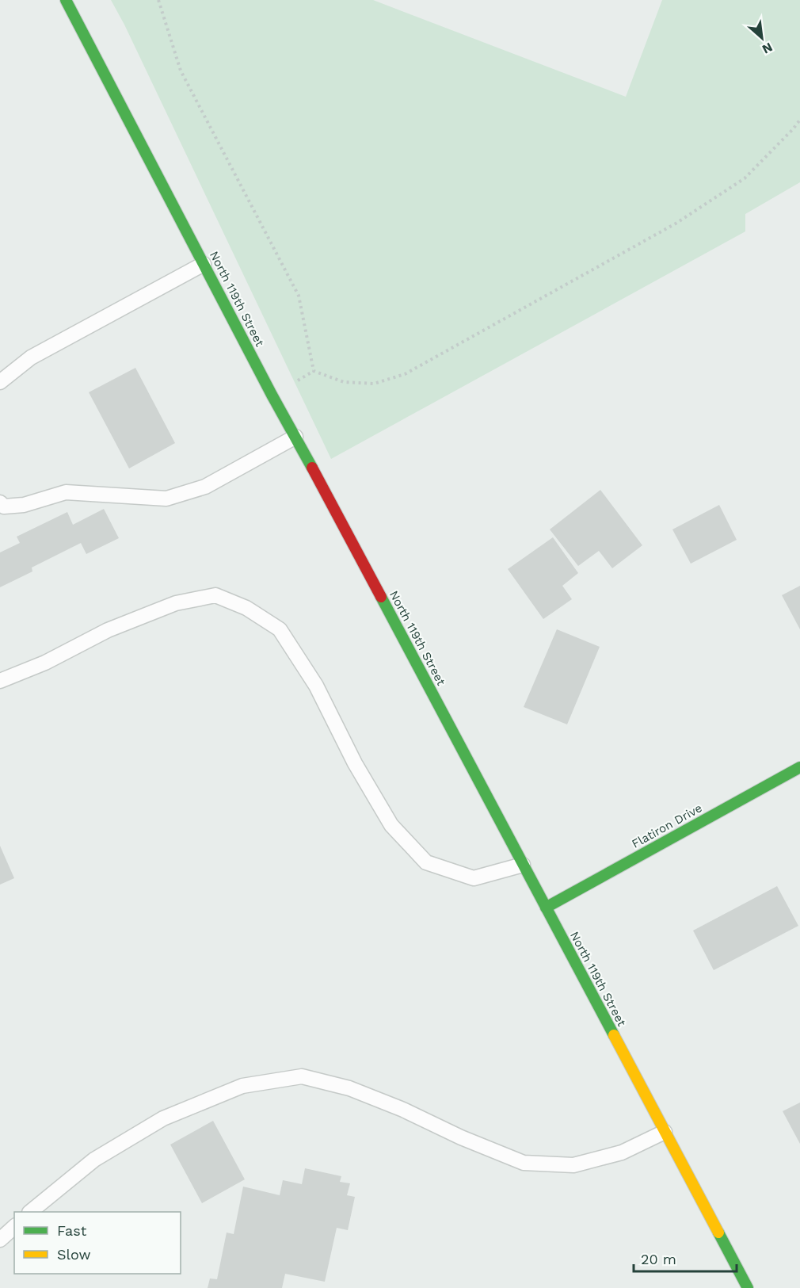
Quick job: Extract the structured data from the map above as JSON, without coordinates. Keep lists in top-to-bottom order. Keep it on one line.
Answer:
{"streets":{"street":["North 119th Street","Flatiron Drive"]},"crossings":[["North 119th Street","Flatiron Drive"]],"legend":["Fast","Slow"],"scale_bar":"20 m","north":"bottom right"}
